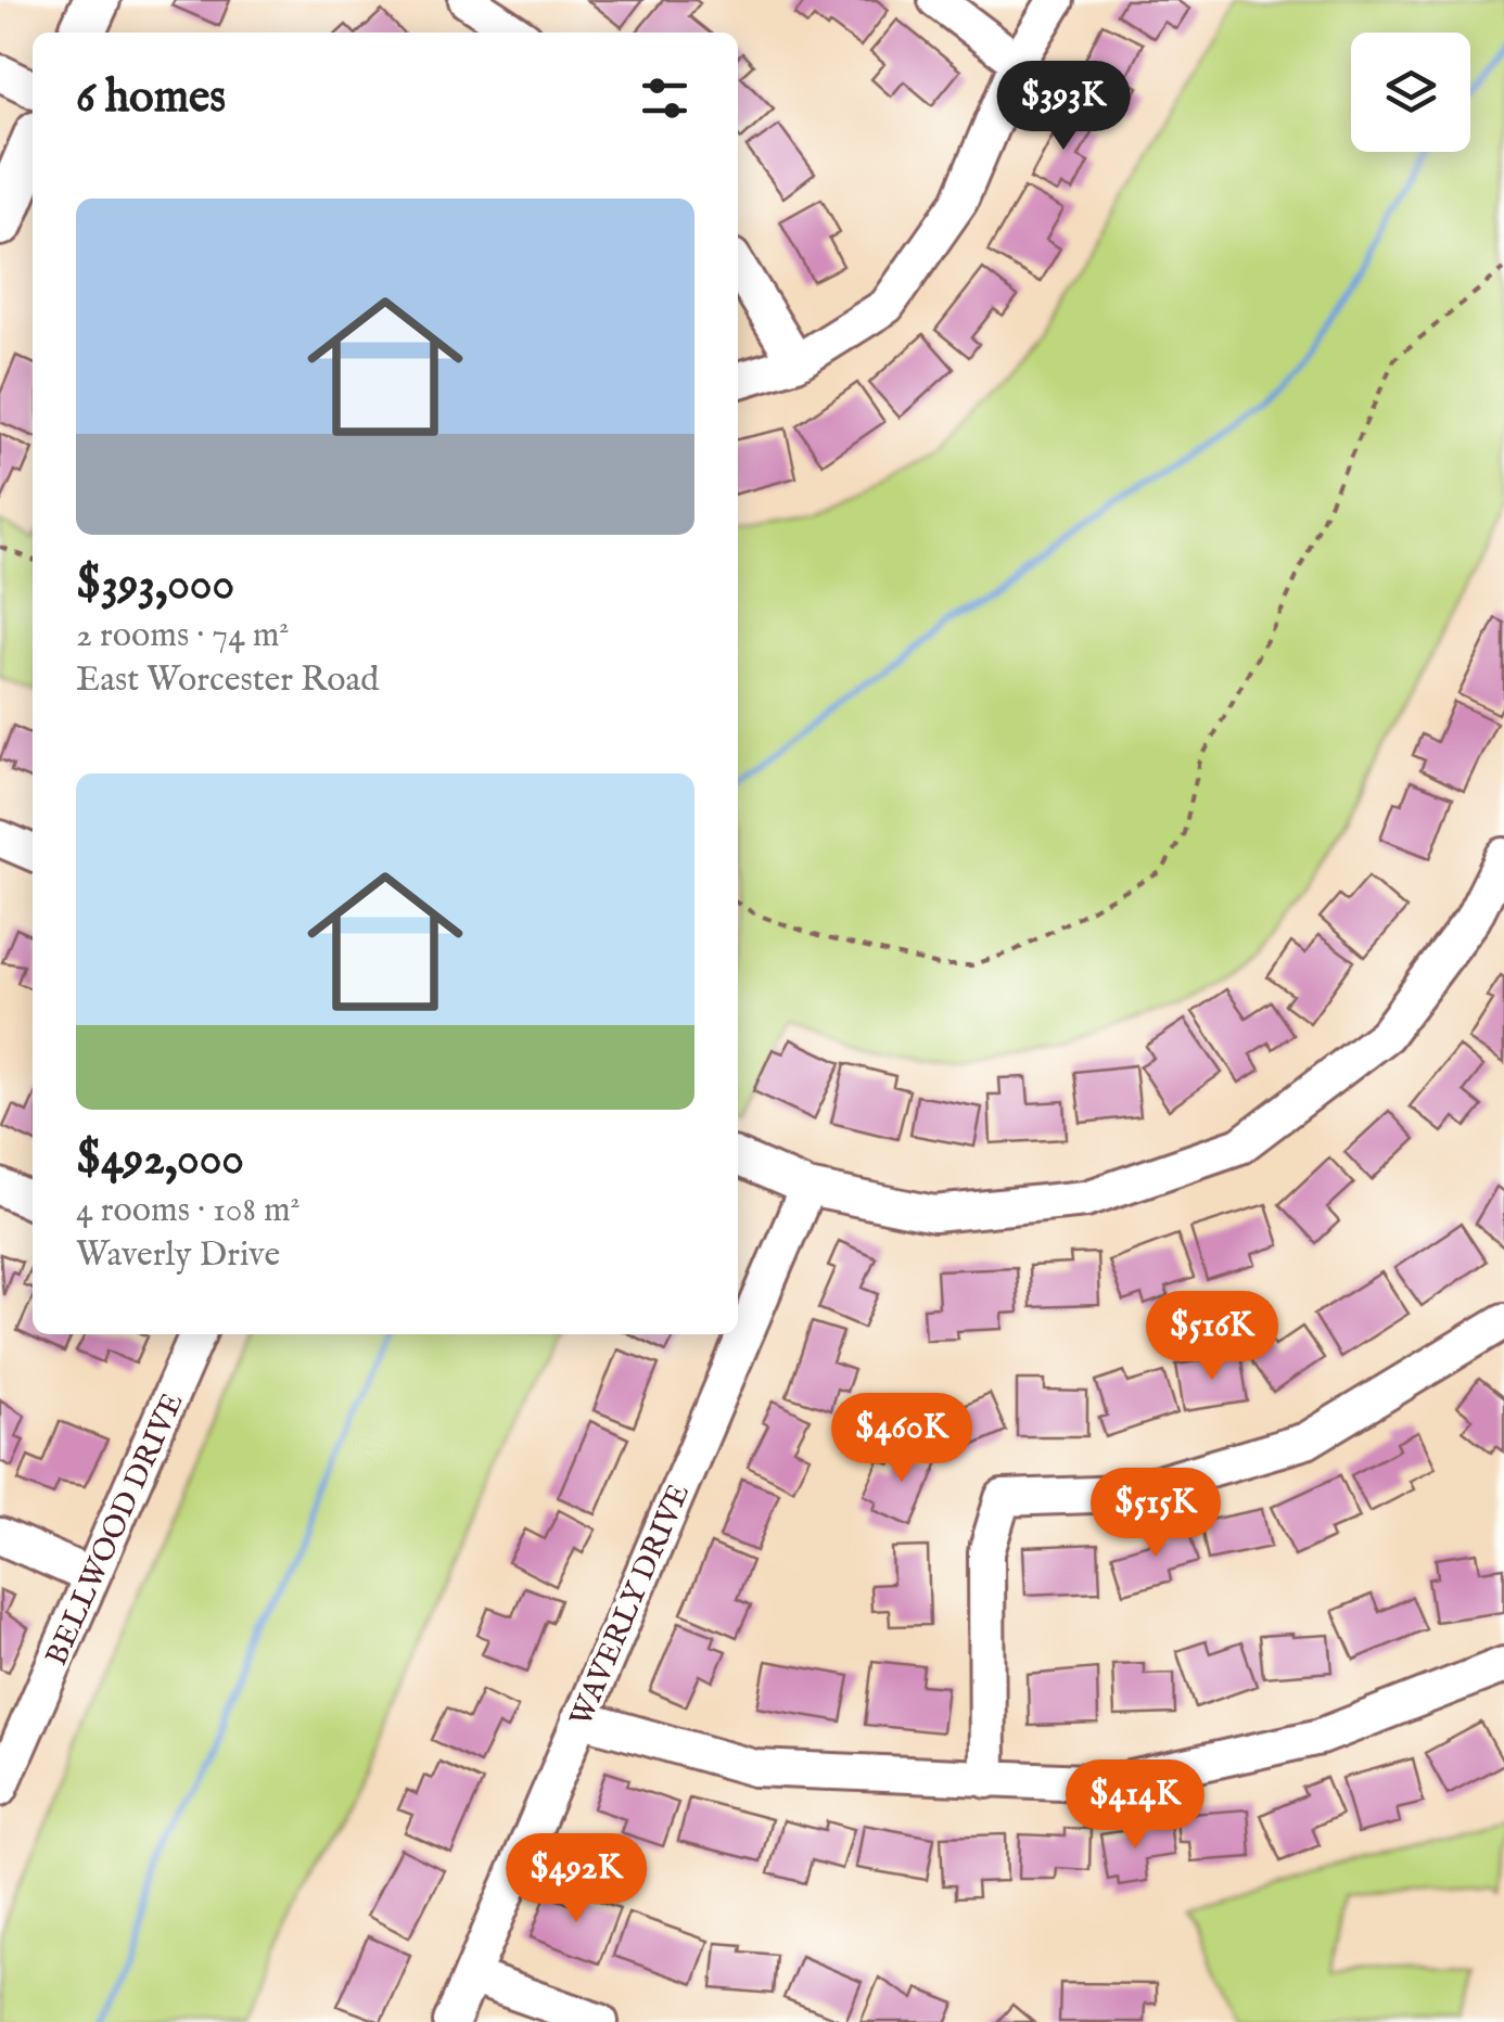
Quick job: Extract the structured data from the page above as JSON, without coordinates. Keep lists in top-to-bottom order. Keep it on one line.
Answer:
{"streets":{"street":["BELLWOOD DRIVE","WAVERLY DRIVE"]},"page":{"heading":"6 homes","price":["$393K","$516K","$460K","$515K","$414K","$492K"],"list":[{"name":"$393,000","note":"2 rooms · 74 m² · East Worcester Road"},{"name":"$492,000","note":"4 rooms · 108 m² · Waverly Drive"}]}}
